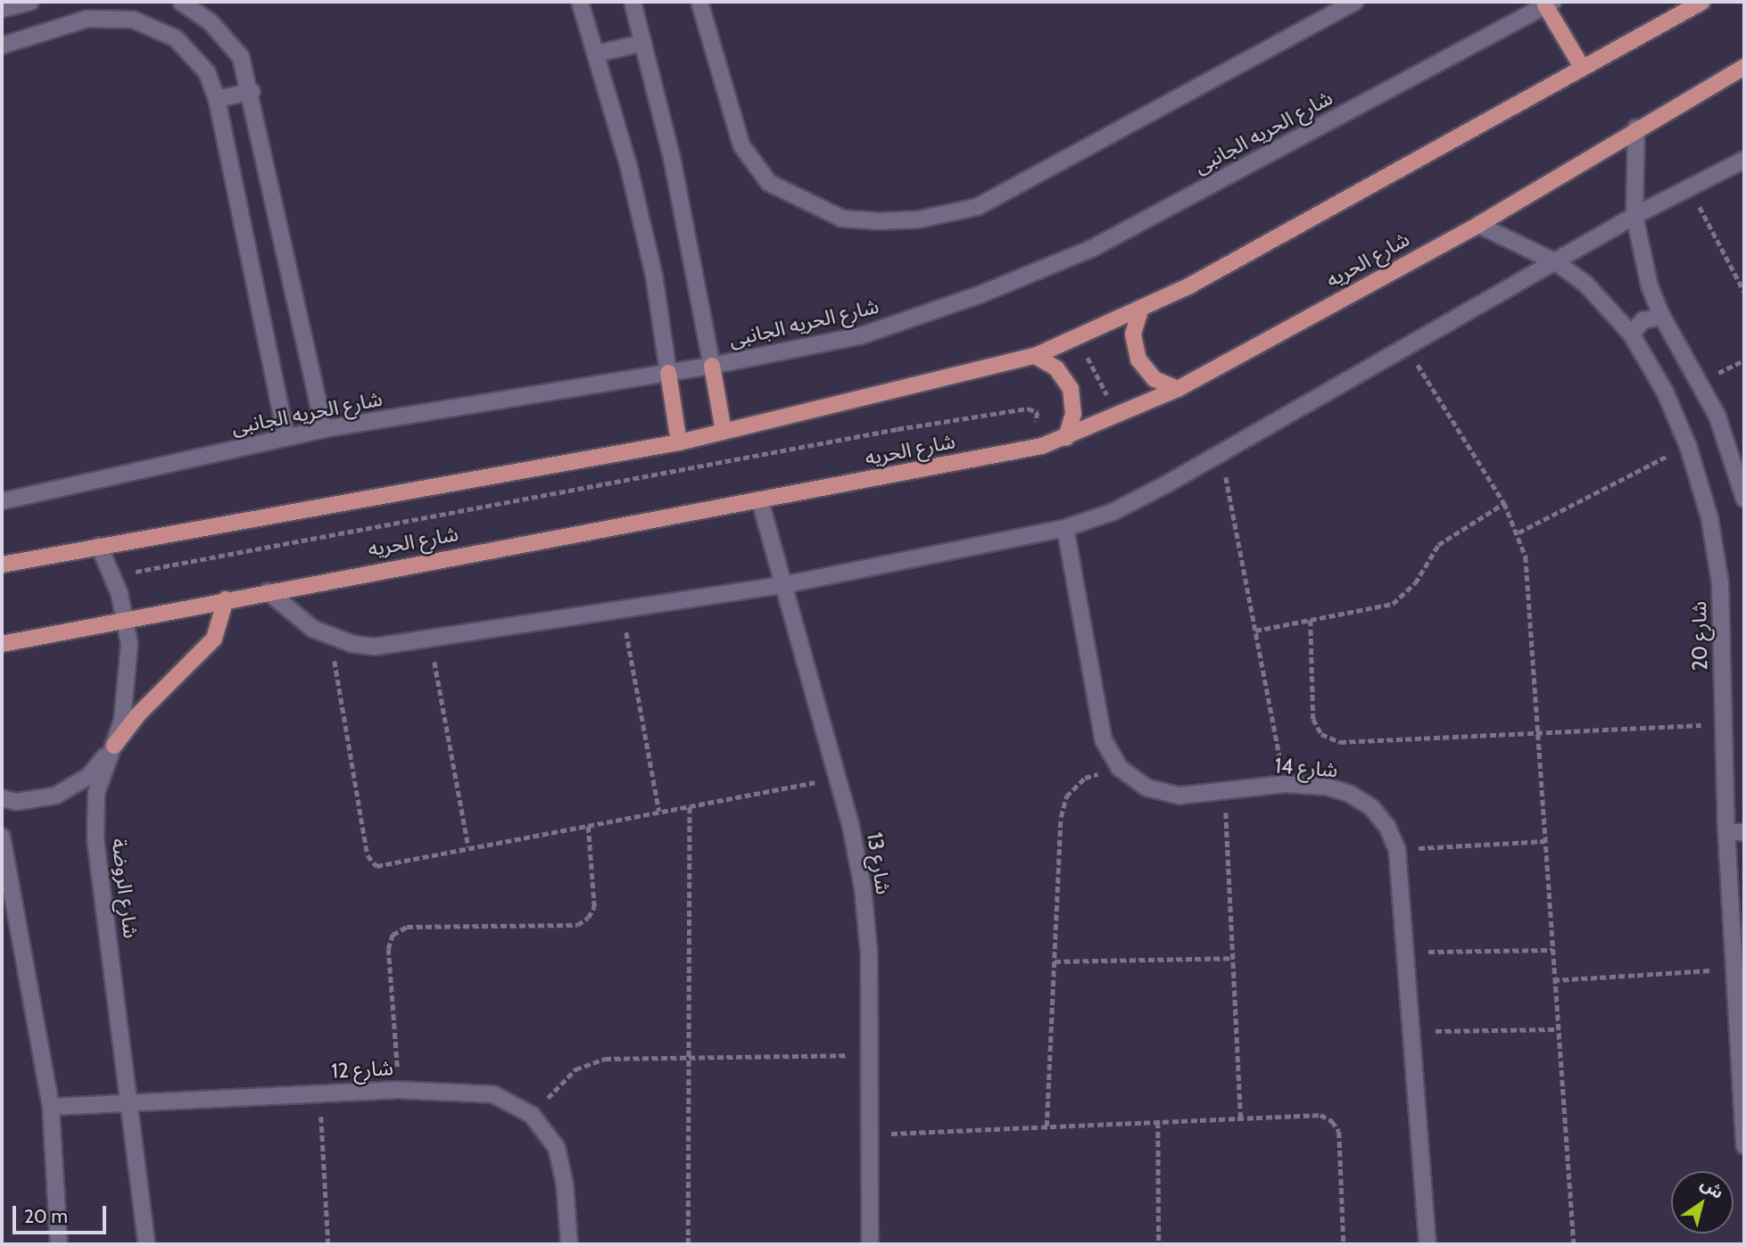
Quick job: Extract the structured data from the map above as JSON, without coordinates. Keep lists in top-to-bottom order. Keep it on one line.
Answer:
{"streets":{"main road":["شارع الحريه"],"street":["شارع الحريه الجانبى","شارع 20","شارع 14","شارع 13","شارع الروضة","شارع 12"]},"crossings":[["شارع الحريه","شارع 20"],["شارع الحريه","شارع 13"],["شارع الحريه","شارع الروضة"],["شارع الروضة","شارع 12"]],"scale_bar":"20 m","north":"top right"}
